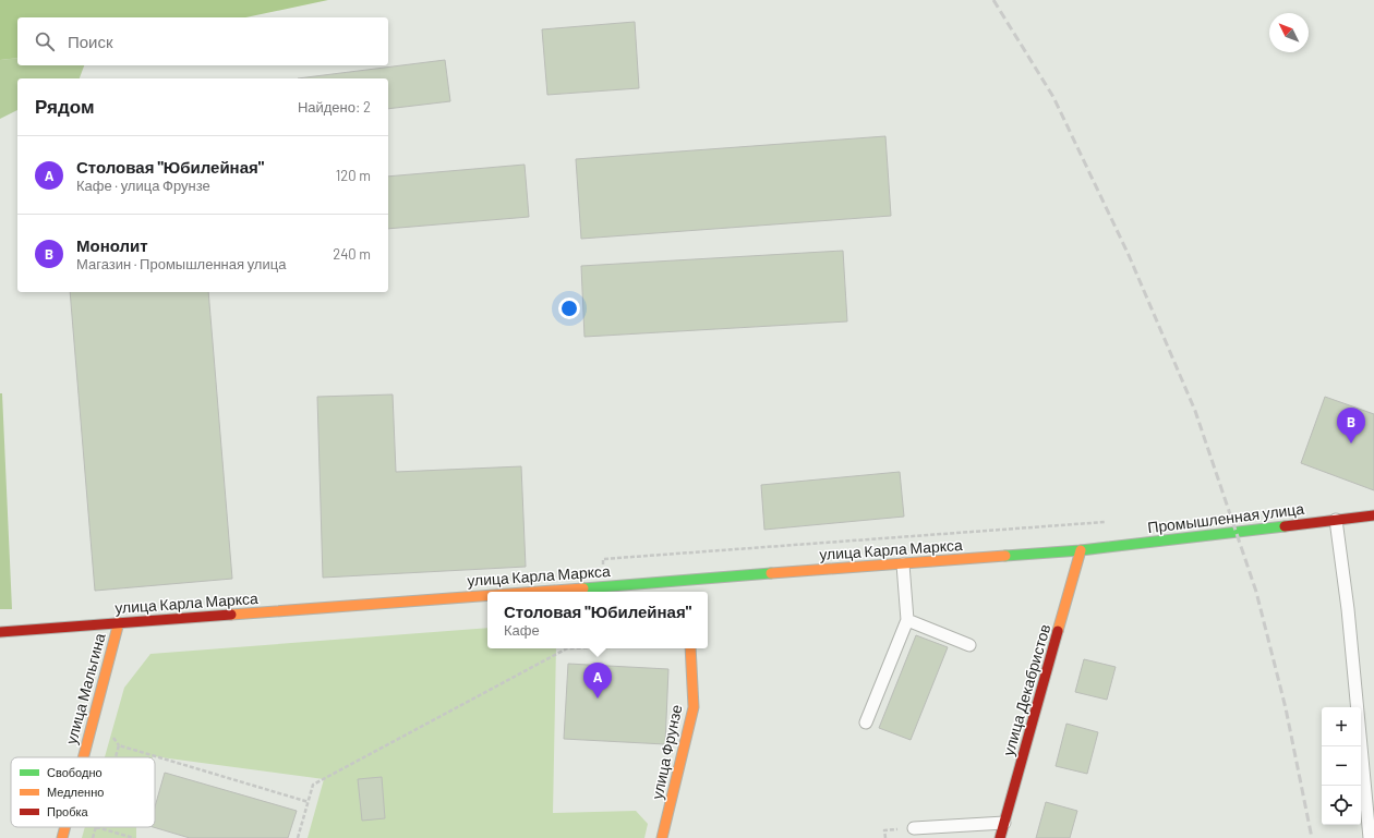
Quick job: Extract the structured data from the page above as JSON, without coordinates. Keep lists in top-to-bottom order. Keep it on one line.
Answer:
{"streets":{"street":["Промышленная улица","улица Карла Маркса","улица Мальгина","улица Декабристов","улица Фрунзе"]},"crossings":[["Промышленная улица","улица Карла Маркса"],["Промышленная улица","улица Декабристов"],["улица Карла Маркса","улица Мальгина"],["улица Карла Маркса","улица Декабристов"]],"legend":["Свободно","Медленно","Пробка"],"north":"top left","page":{"search":"Поиск","heading":["Рядом","Найдено: 2"],"list":[{"mark":"A","name":"Столовая \"Юбилейная\"","note":"Кафе · улица Фрунзе","value":"120 m"},{"mark":"B","name":"Монолит","note":"Магазин · Промышленная улица","value":"240 m"}],"pins":["B","A"],"popup":["Столовая \"Юбилейная\"","Кафе"],"map_buttons":["+","−"]}}
